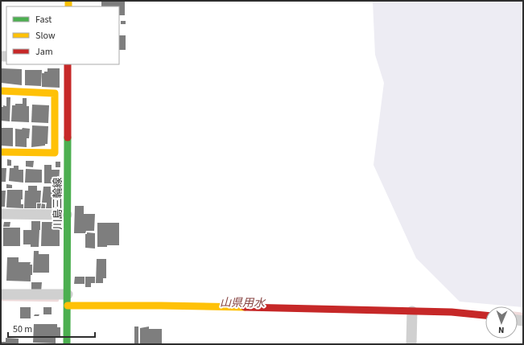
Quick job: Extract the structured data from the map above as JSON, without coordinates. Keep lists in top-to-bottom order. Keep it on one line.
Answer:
{"streets":{"street":["川島三輪線"]},"water":["山県用水"],"legend":["Fast","Slow","Jam"],"scale_bar":"50 m","north":"bottom"}
